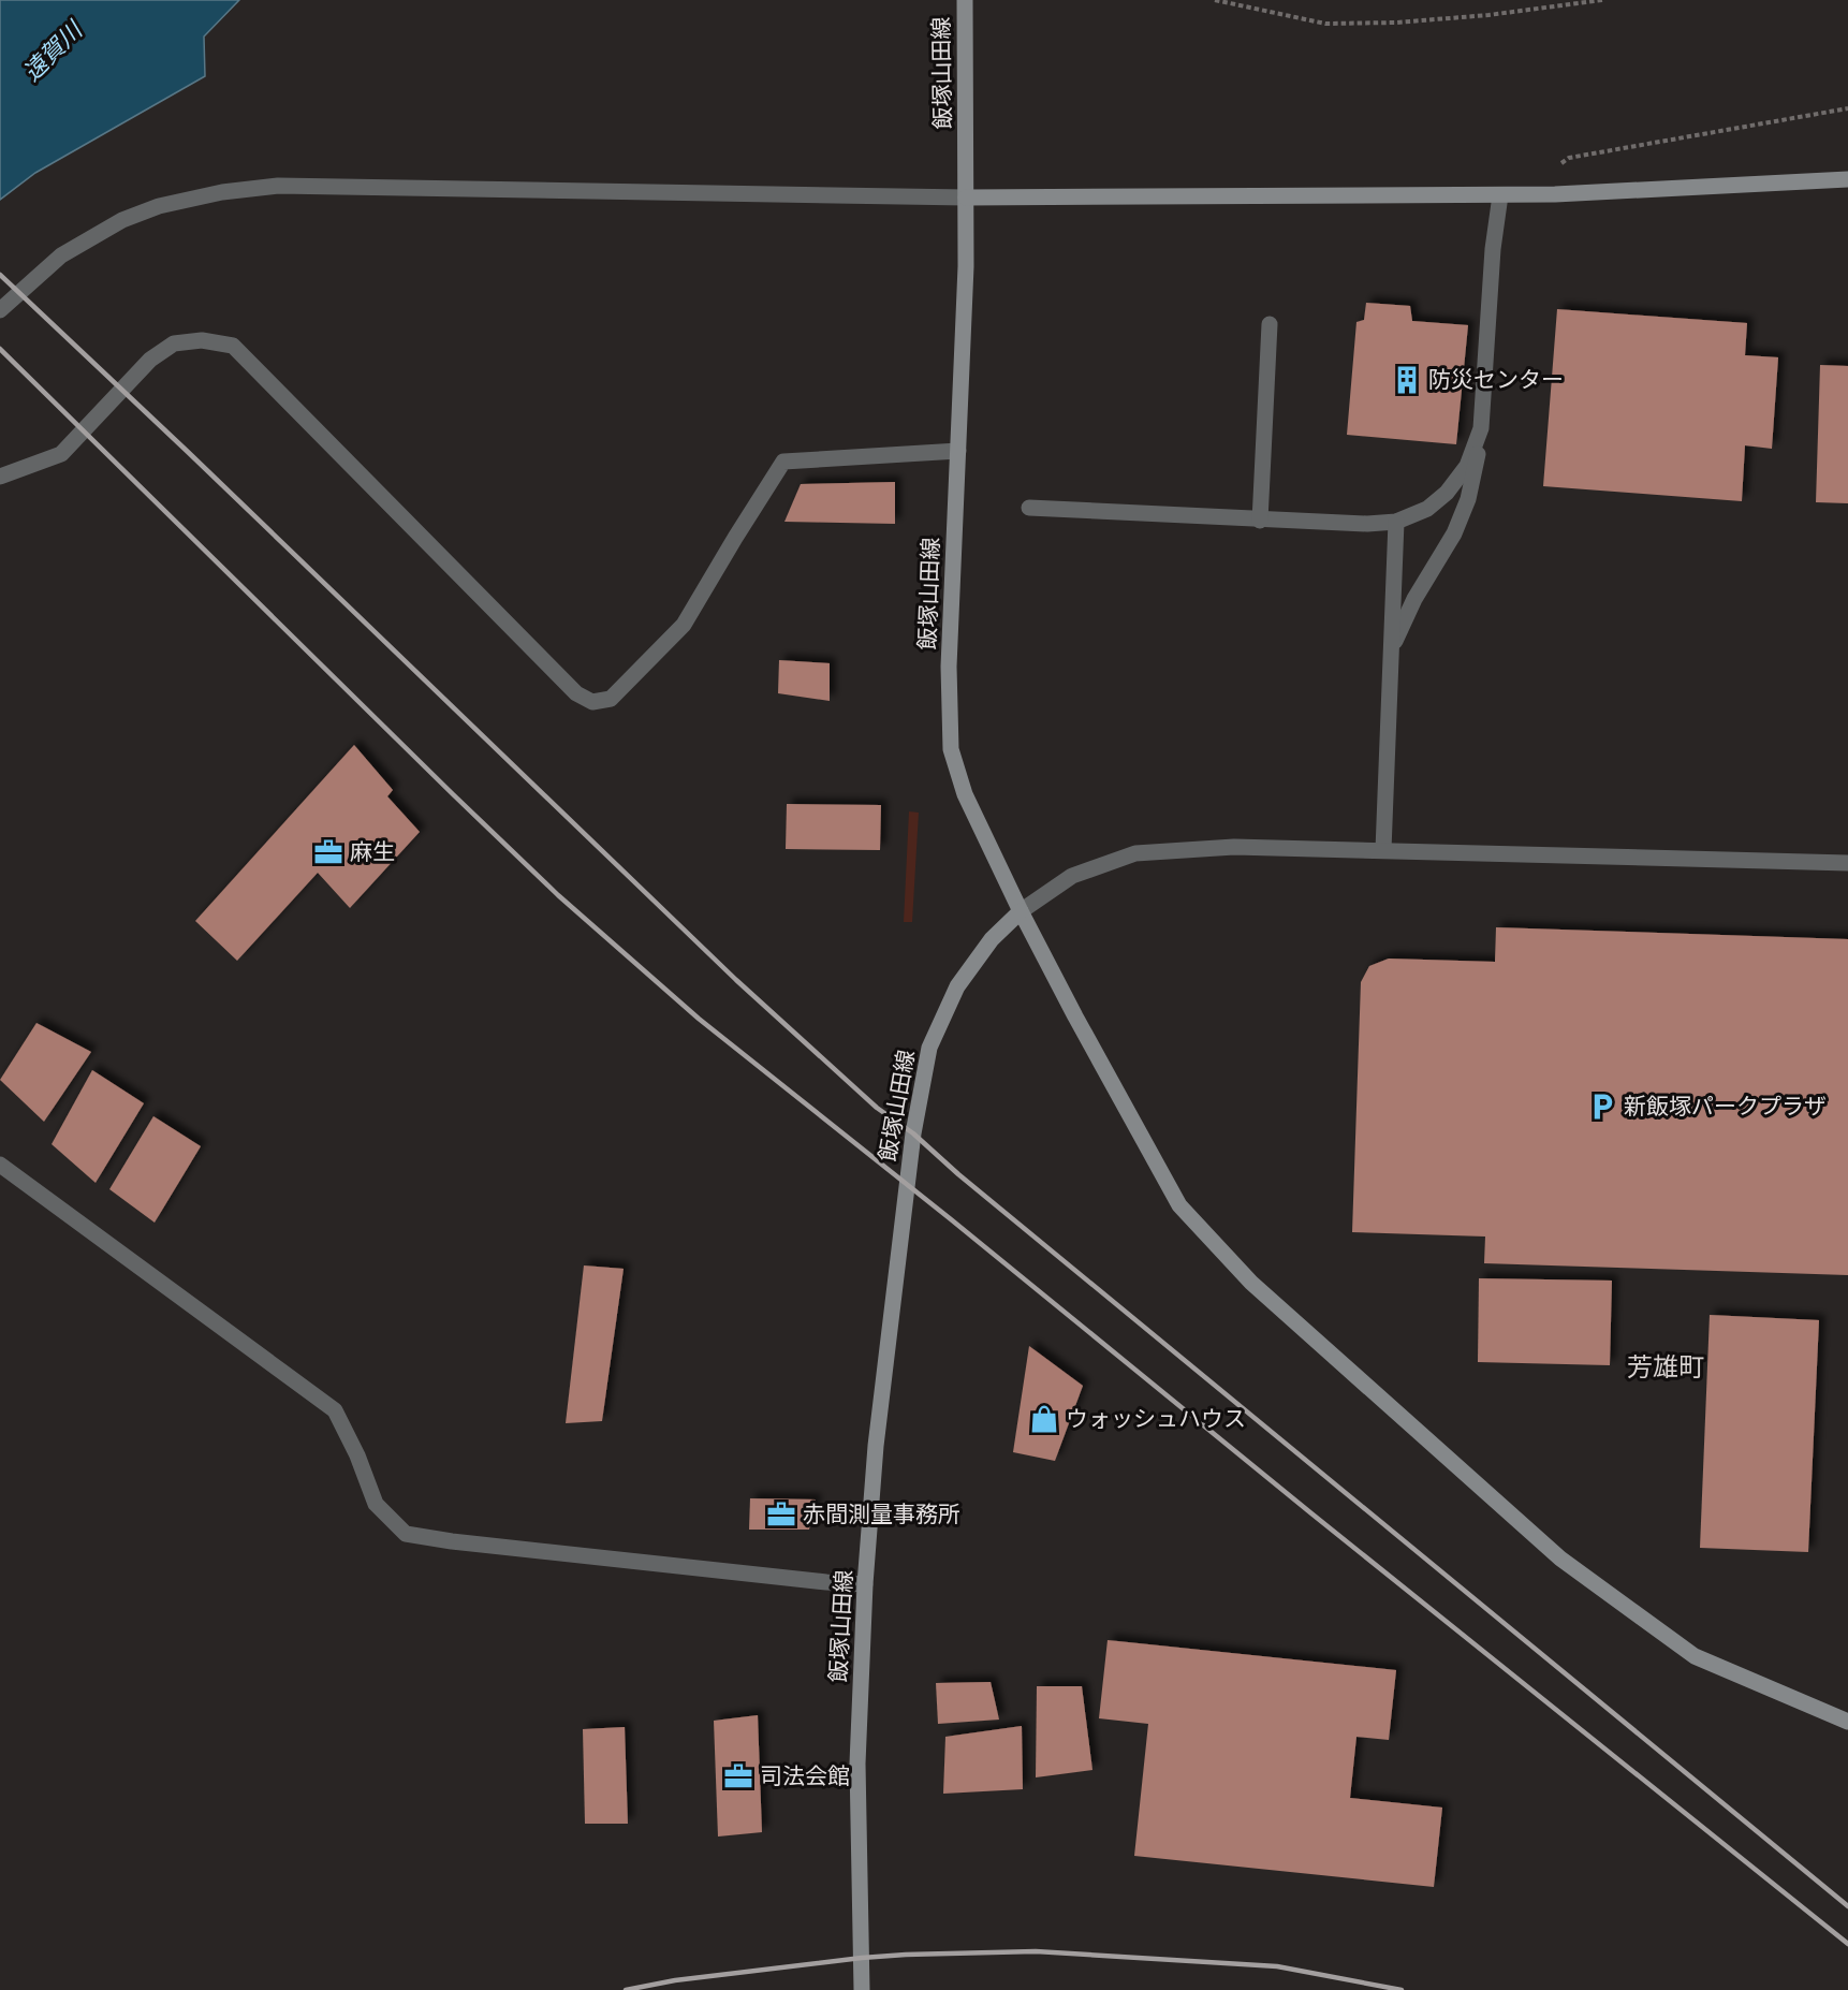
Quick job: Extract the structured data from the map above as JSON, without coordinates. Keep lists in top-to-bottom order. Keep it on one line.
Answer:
{"streets":{"street":["飯塚山田線"]},"districts":["芳雄町"],"water":["遠賀川"],"places":{"building":["防災センター"],"office":["麻生","赤間測量事務所","司法会館"],"parking":["新飯塚パークプラザ"],"shop":["ウォッシュハウス"]}}
